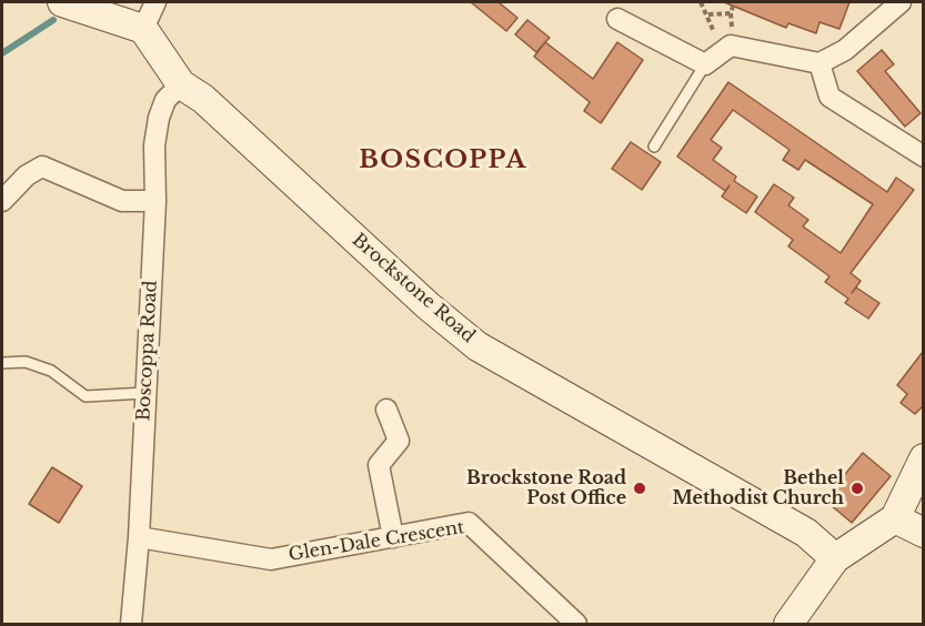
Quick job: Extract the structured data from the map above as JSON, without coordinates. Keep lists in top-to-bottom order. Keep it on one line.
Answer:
{"streets":{"street":["Brockstone Road","Boscoppa Road","Glen-Dale Crescent"]},"crossings":[["Brockstone Road","Boscoppa Road"],["Boscoppa Road","Glen-Dale Crescent"]],"districts":["BOSCOPPA"],"places":["Brockstone Road Post Office","Bethel Methodist Church"]}
